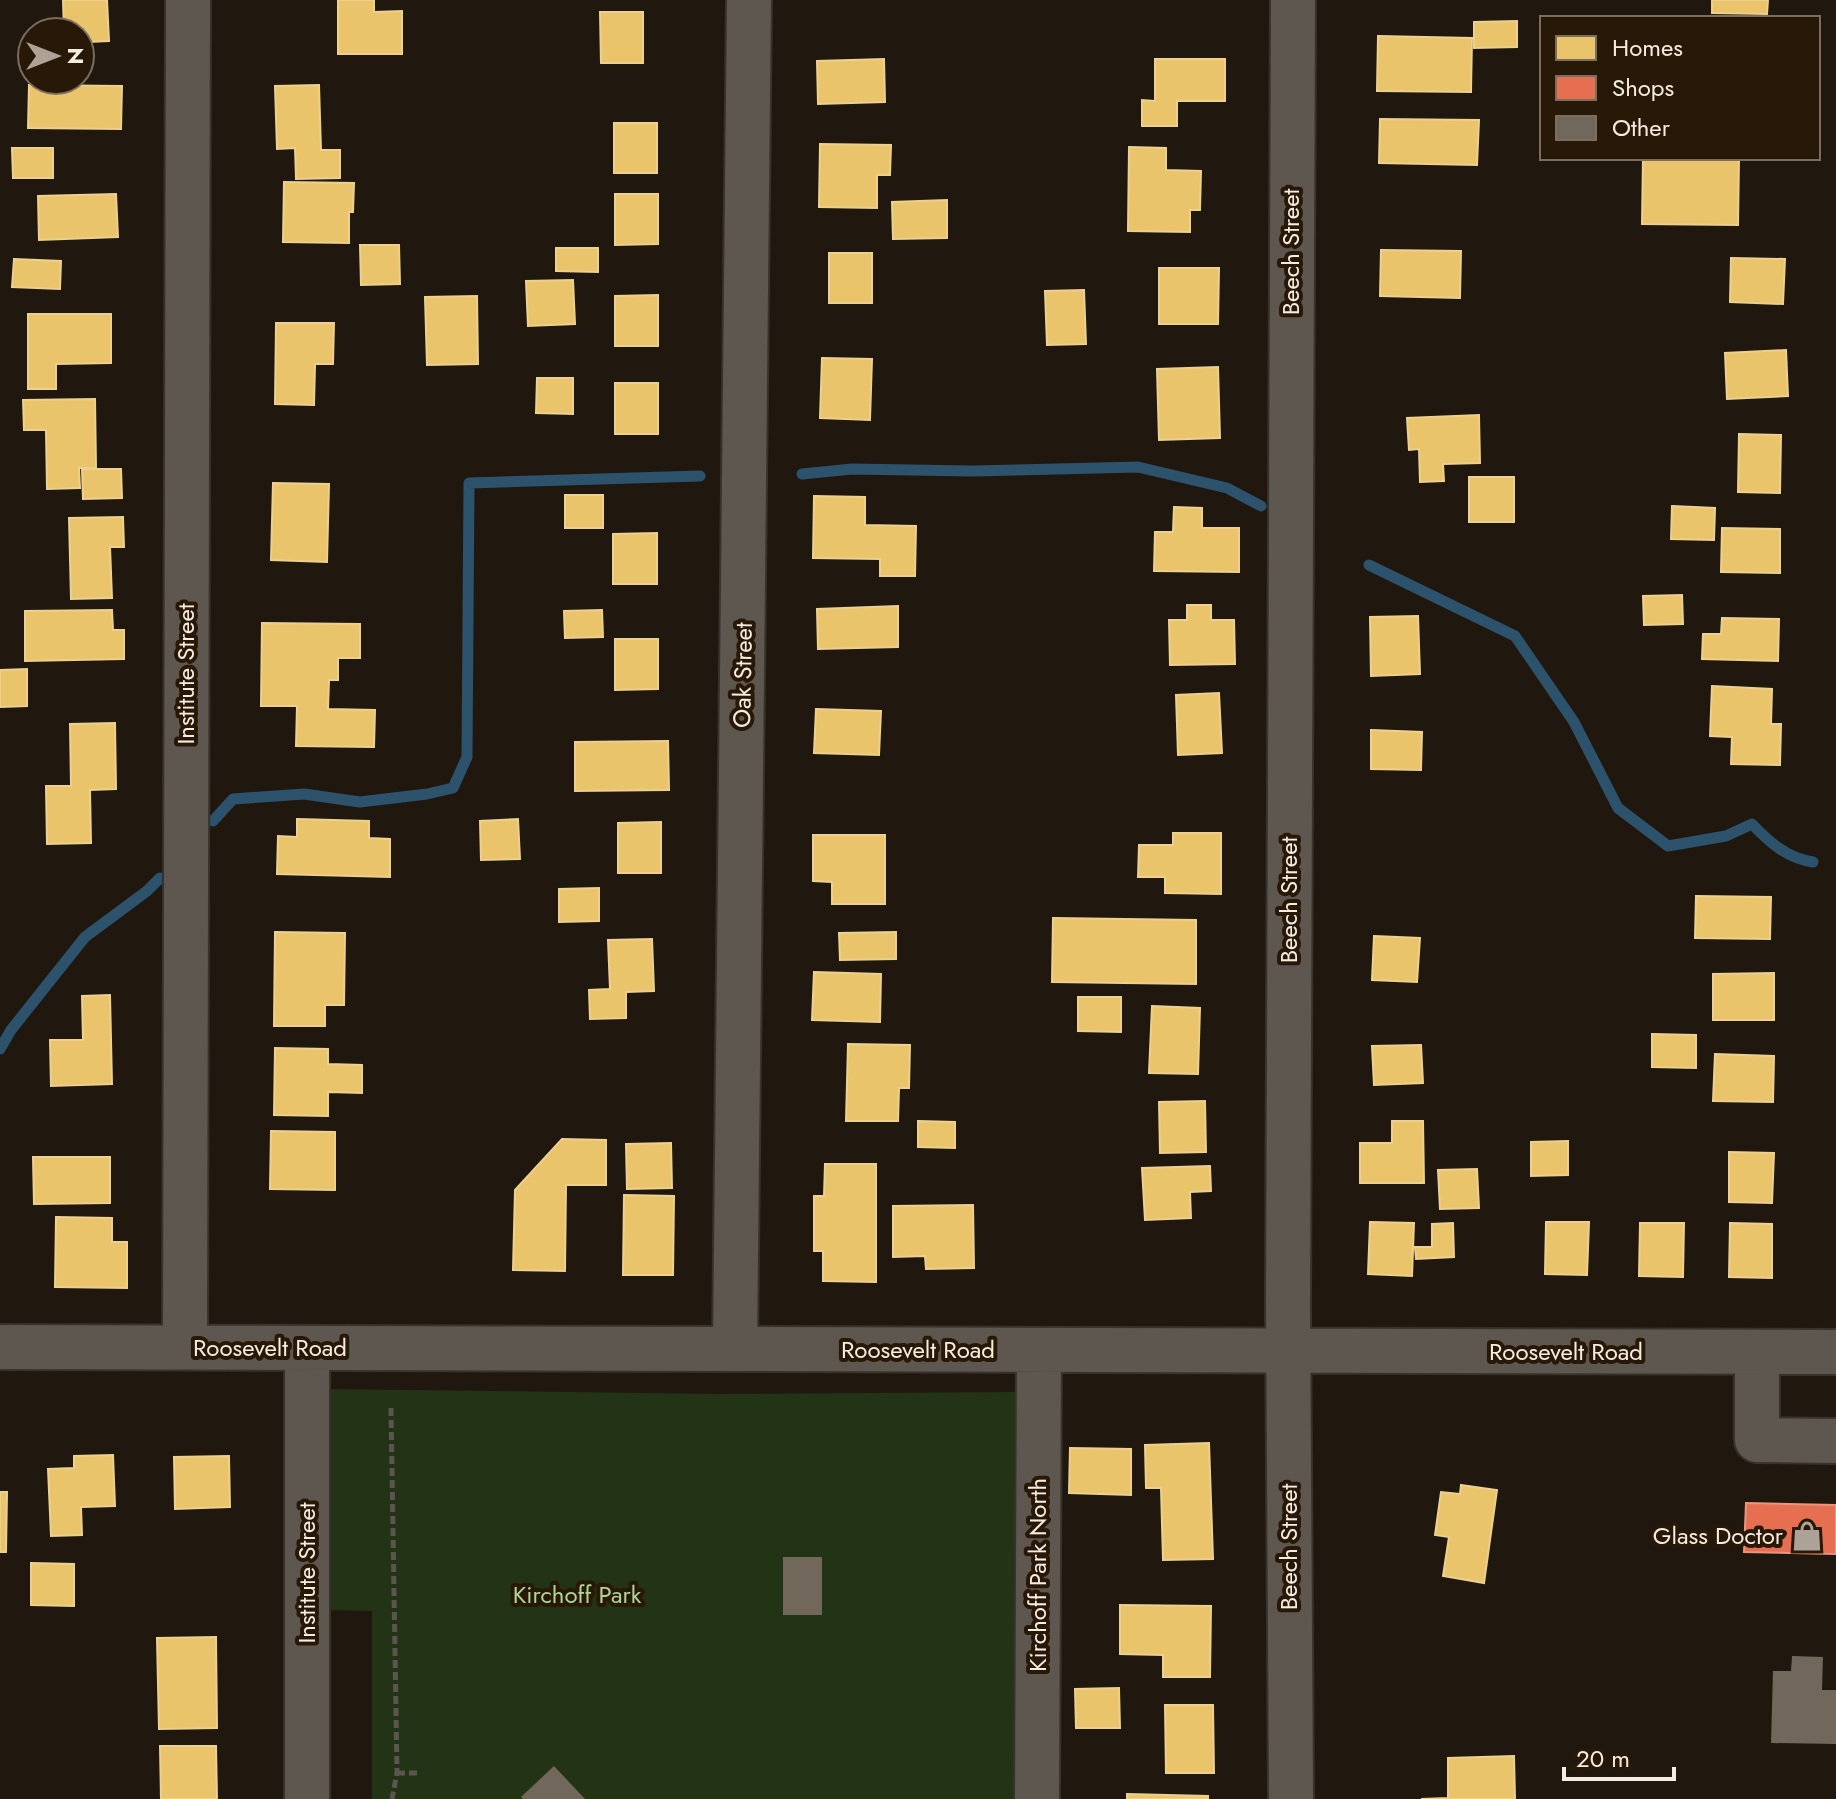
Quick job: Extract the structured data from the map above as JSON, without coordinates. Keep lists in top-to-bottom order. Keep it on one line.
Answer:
{"streets":{"street":["Beech Street","Institute Street","Oak Street","Roosevelt Road","Kirchoff Park North"]},"crossings":[["Beech Street","Roosevelt Road"],["Institute Street","Roosevelt Road"],["Oak Street","Roosevelt Road"],["Roosevelt Road","Kirchoff Park North"]],"parks":["Kirchoff Park"],"places":{"shop":["Glass Doctor"]},"legend":["Homes","Shops","Other"],"scale_bar":"20 m","north":"right"}
